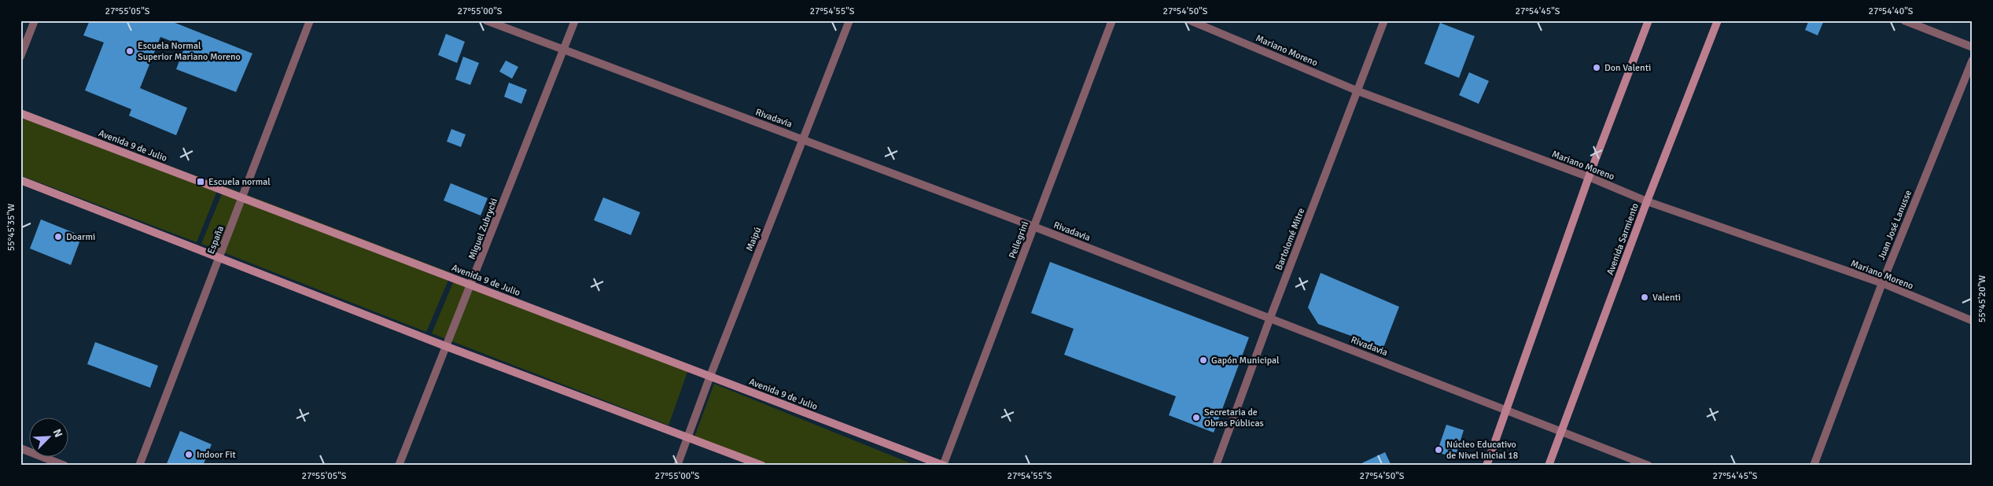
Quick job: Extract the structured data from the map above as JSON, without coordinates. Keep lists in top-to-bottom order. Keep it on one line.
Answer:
{"streets":{"main road":["Avenida 9 de Julio","Avenida Sarmiento"],"street":["Mariano Moreno","Rivadavia","Juan José Lanusse","Miguel Zubrycki","Maipú","Bartolomé Mitre","España","Pellegrini"]},"crossings":[["Mariano Moreno","Juan José Lanusse"],["Mariano Moreno","Bartolomé Mitre"],["Mariano Moreno","Avenida Sarmiento"],["Rivadavia","Miguel Zubrycki"],["Rivadavia","Maipú"],["Rivadavia","Bartolomé Mitre"],["Rivadavia","Avenida Sarmiento"],["Rivadavia","Pellegrini"],["Avenida 9 de Julio","Miguel Zubrycki"],["Avenida 9 de Julio","Maipú"],["Avenida 9 de Julio","España"],["Avenida 9 de Julio","Pellegrini"]],"places":{"other":["Escuela Normal Superior Mariano Moreno","Don Valenti","Doarmi","Valenti","Gapón Municipal","Secretaria de Obras Públicas","Núcleo Educativo de Nivel Inicial 18","Indoor Fit"],"transit":["Escuela normal"]},"north":"top right","coordinates":["27°55'05\"S","27°55'00\"S","27°54'55\"S","27°54'50\"S","27°54'45\"S","27°54'40\"S","55°45'35\"W","55°45'20\"W"]}
